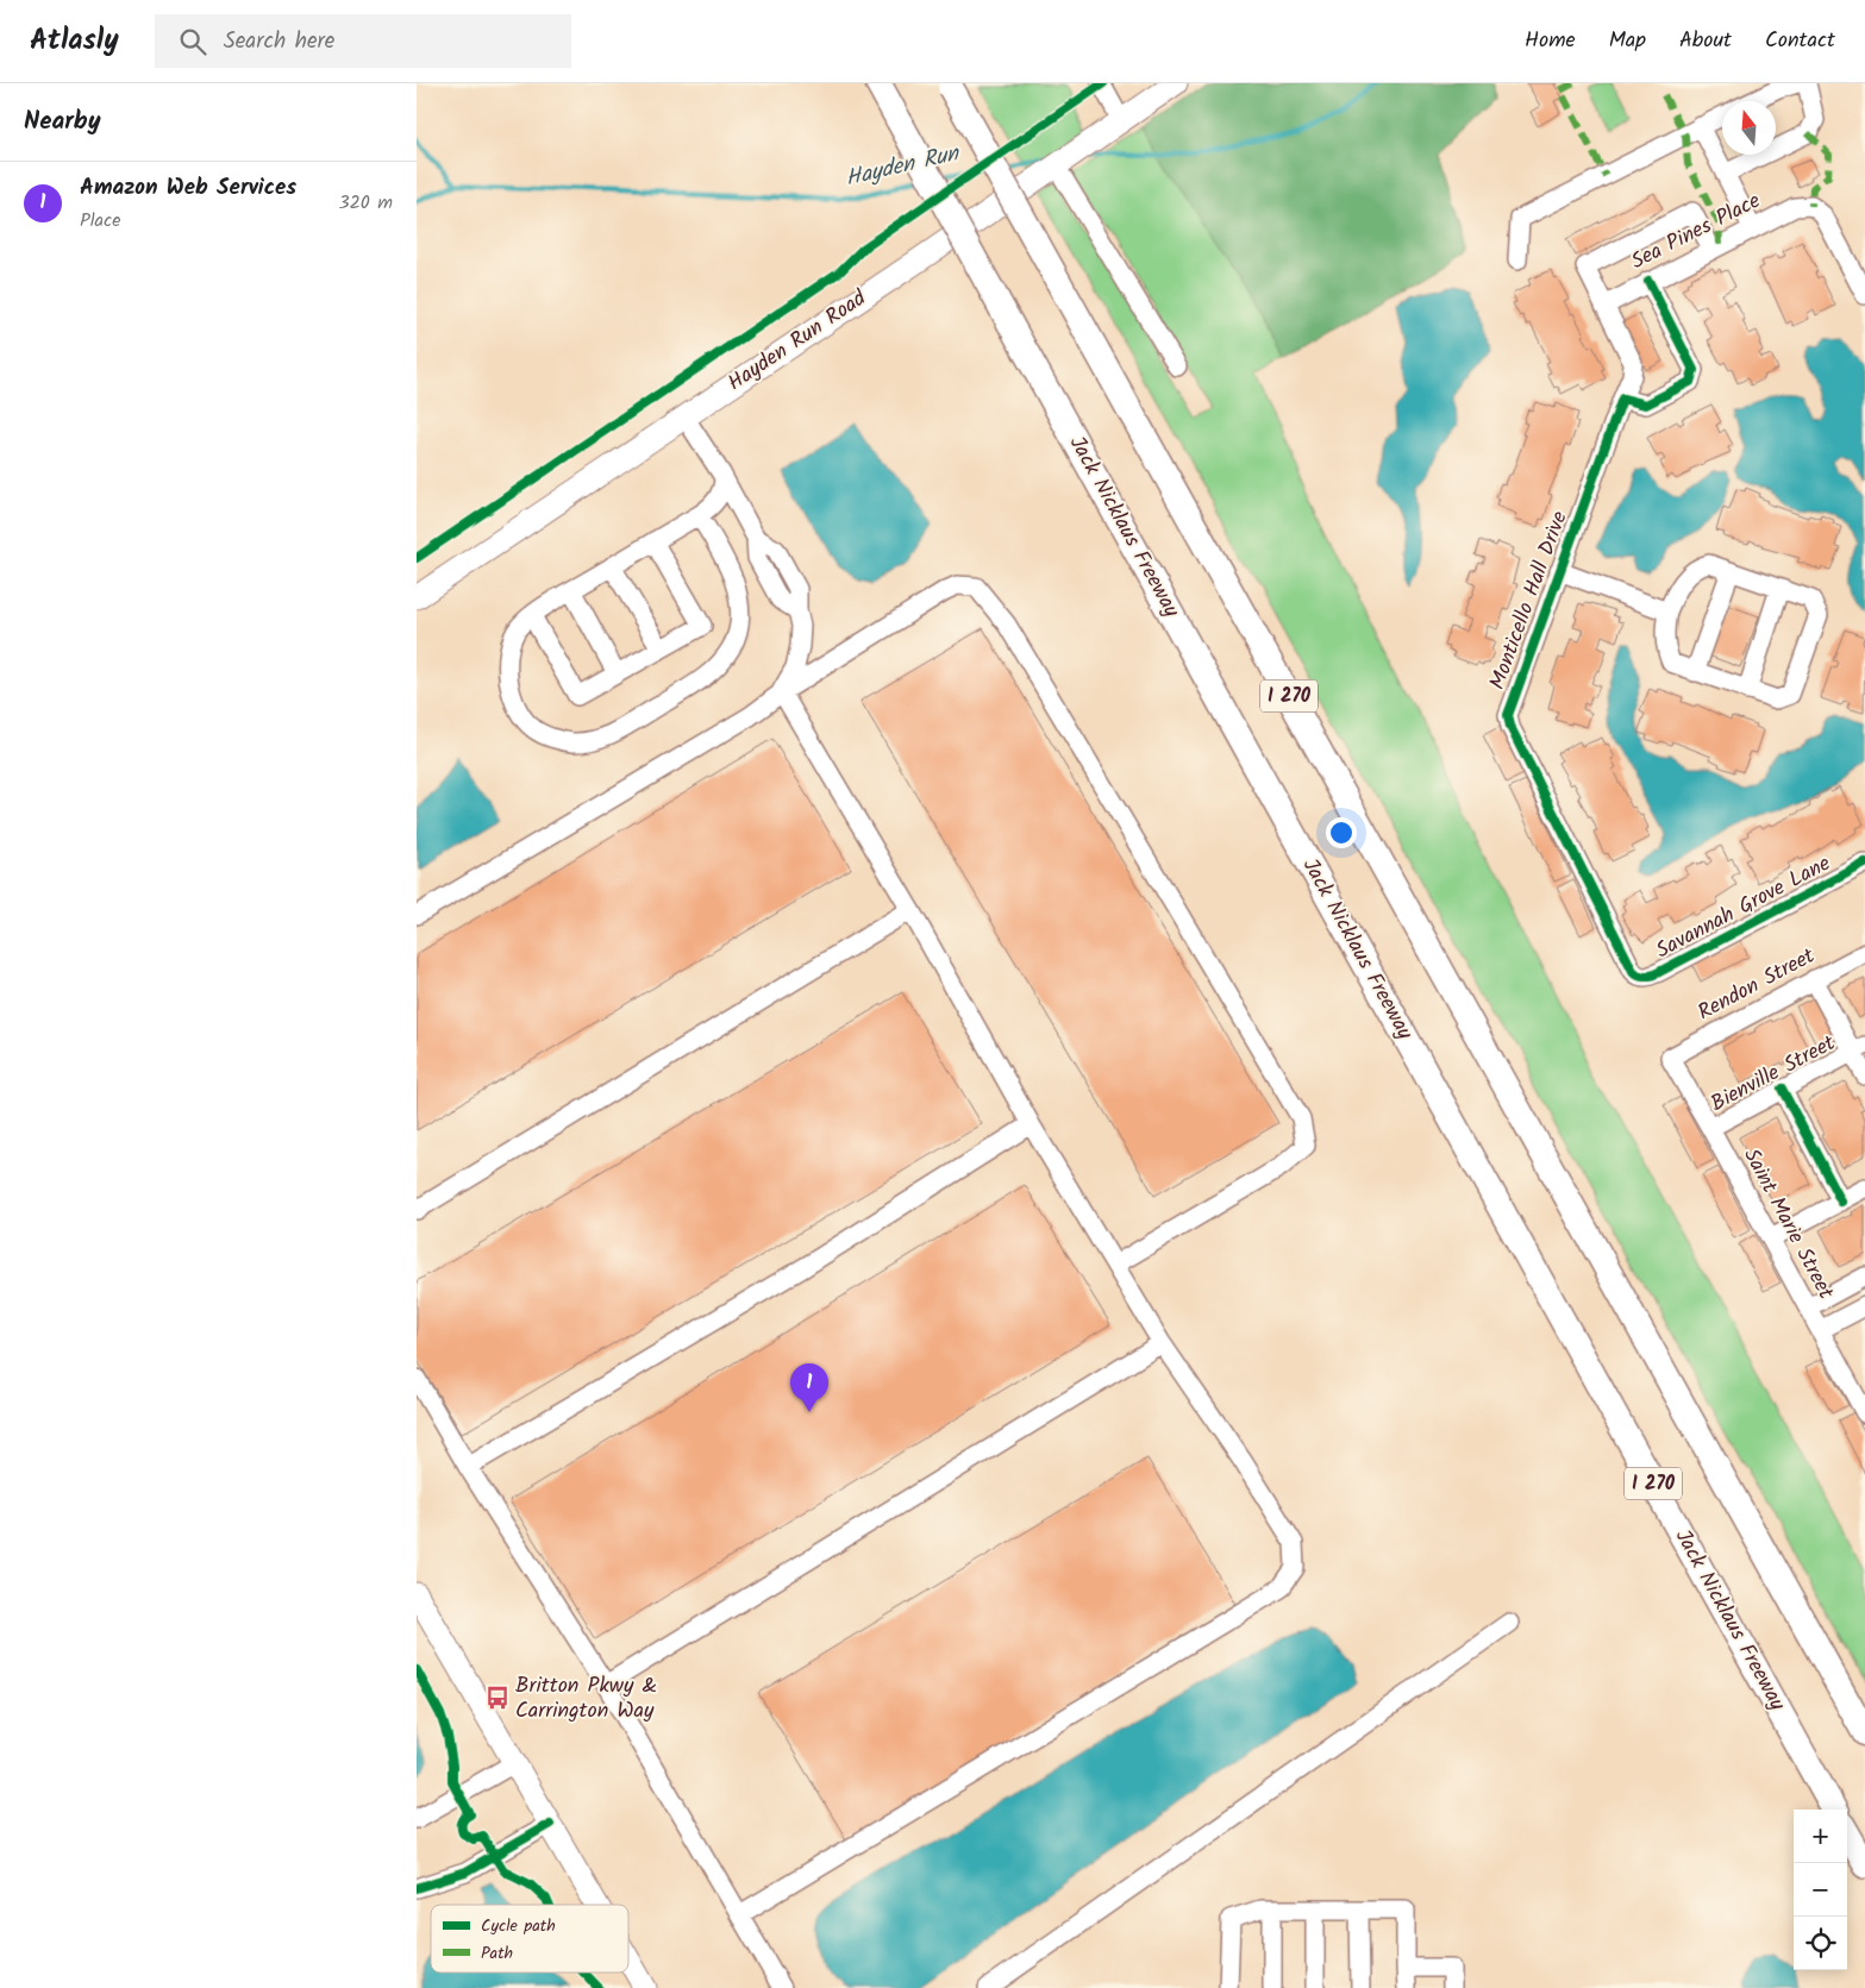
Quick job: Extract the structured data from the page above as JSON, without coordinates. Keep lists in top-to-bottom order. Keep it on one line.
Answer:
{"streets":{"highway":["Jack Nicklaus Freeway","I 270"],"main road":["Hayden Run Road"],"street":["Sea Pines Place","Monticello Hall Drive","Savannah Grove Lane","Rendon Street","Bienville Street","Saint Marie Street"]},"crossings":[["Sea Pines Place","Monticello Hall Drive"],["Monticello Hall Drive","Savannah Grove Lane"],["Rendon Street","Saint Marie Street"],["Bienville Street","Saint Marie Street"]],"water":["Hayden Run"],"places":{"bus stop":["Britton Pkwy & Carrington Way"]},"legend":["Cycle path","Path"],"north":"top","page":{"header":"Atlasly","search":"Search here","nav":["Home","Map","About","Contact"],"heading":"Nearby","list":[{"mark":"1","name":"Amazon Web Services","note":"Place","value":"320 m"}],"pins":"1","map_buttons":["+","−"]}}
